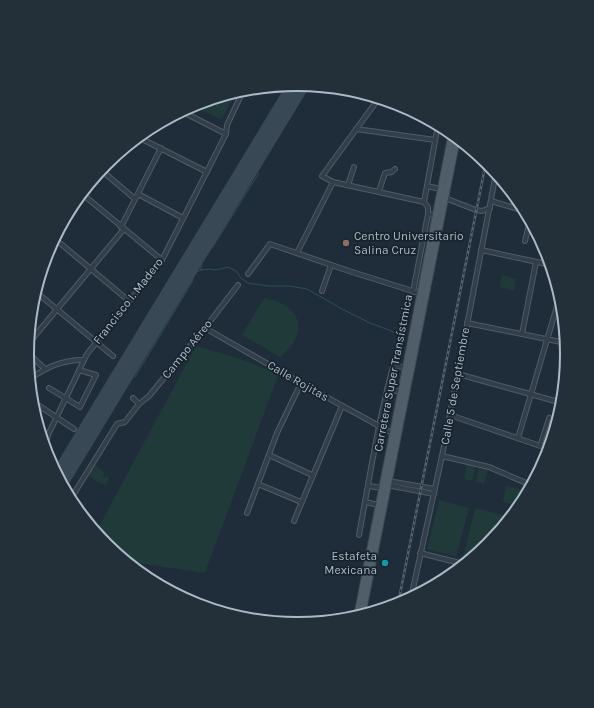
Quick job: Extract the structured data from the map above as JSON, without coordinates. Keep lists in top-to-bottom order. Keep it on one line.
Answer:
{"streets":{"main road":["Carretera Super Transístmica"],"street":["Francisco I. Madero","Campo Aéreo","Calle Rojitas","Calle 5 de Septiembre"]},"crossings":[["Campo Aéreo","Calle Rojitas"],["Carretera Super Transístmica","Calle Rojitas"]],"places":["Centro Universitario Salina Cruz","Estafeta Mexicana"]}
